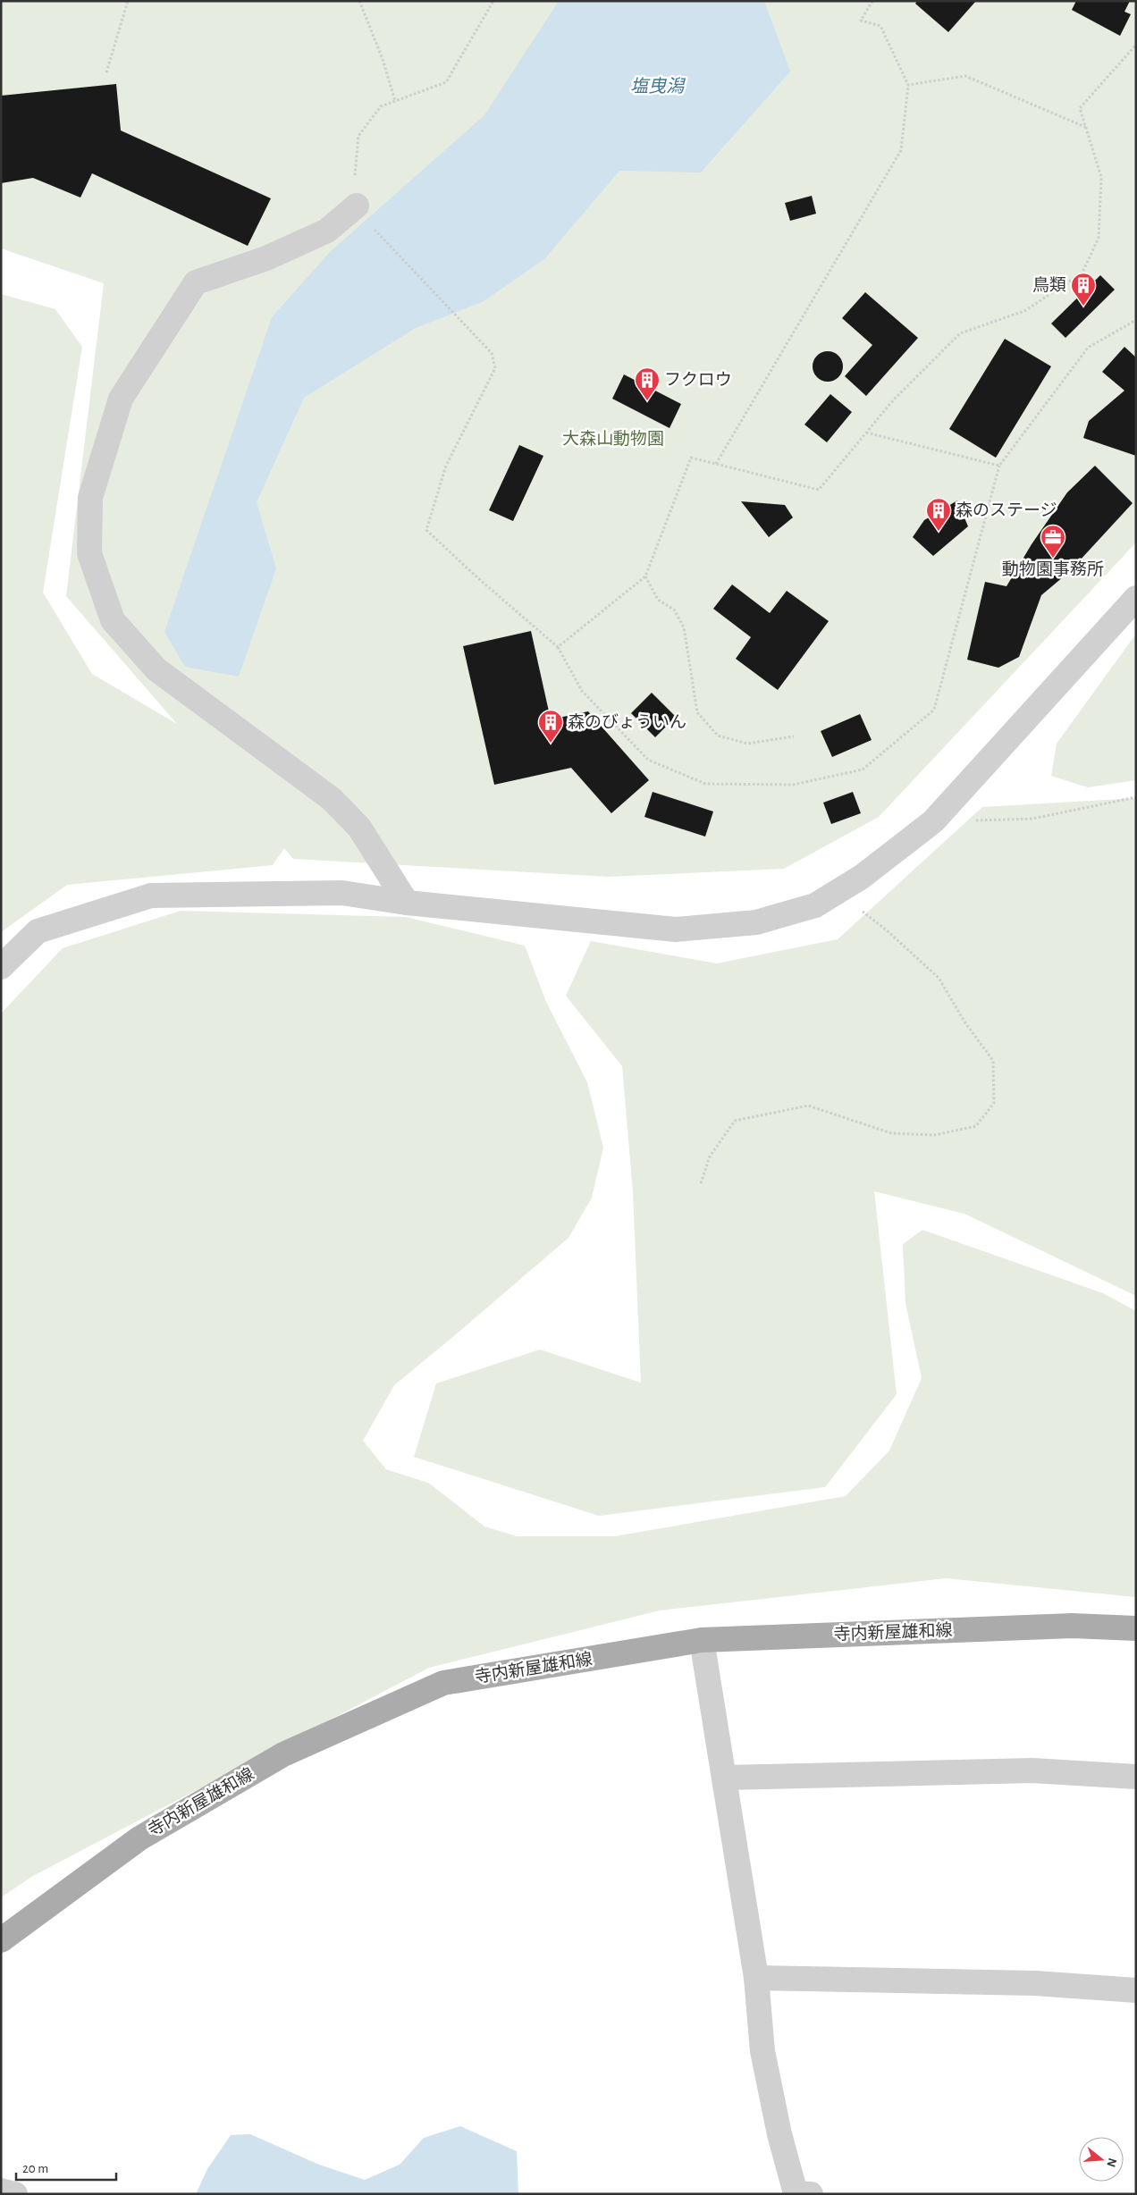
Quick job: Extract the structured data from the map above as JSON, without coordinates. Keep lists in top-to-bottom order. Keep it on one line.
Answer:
{"streets":{"main road":["寺内新屋雄和線"]},"water":["塩曳潟"],"parks":["大森山動物園"],"places":{"building":["鳥類","フクロウ","森のステージ","森のびょういん"],"office":["動物園事務所"]},"scale_bar":"20 m","north":"right"}
